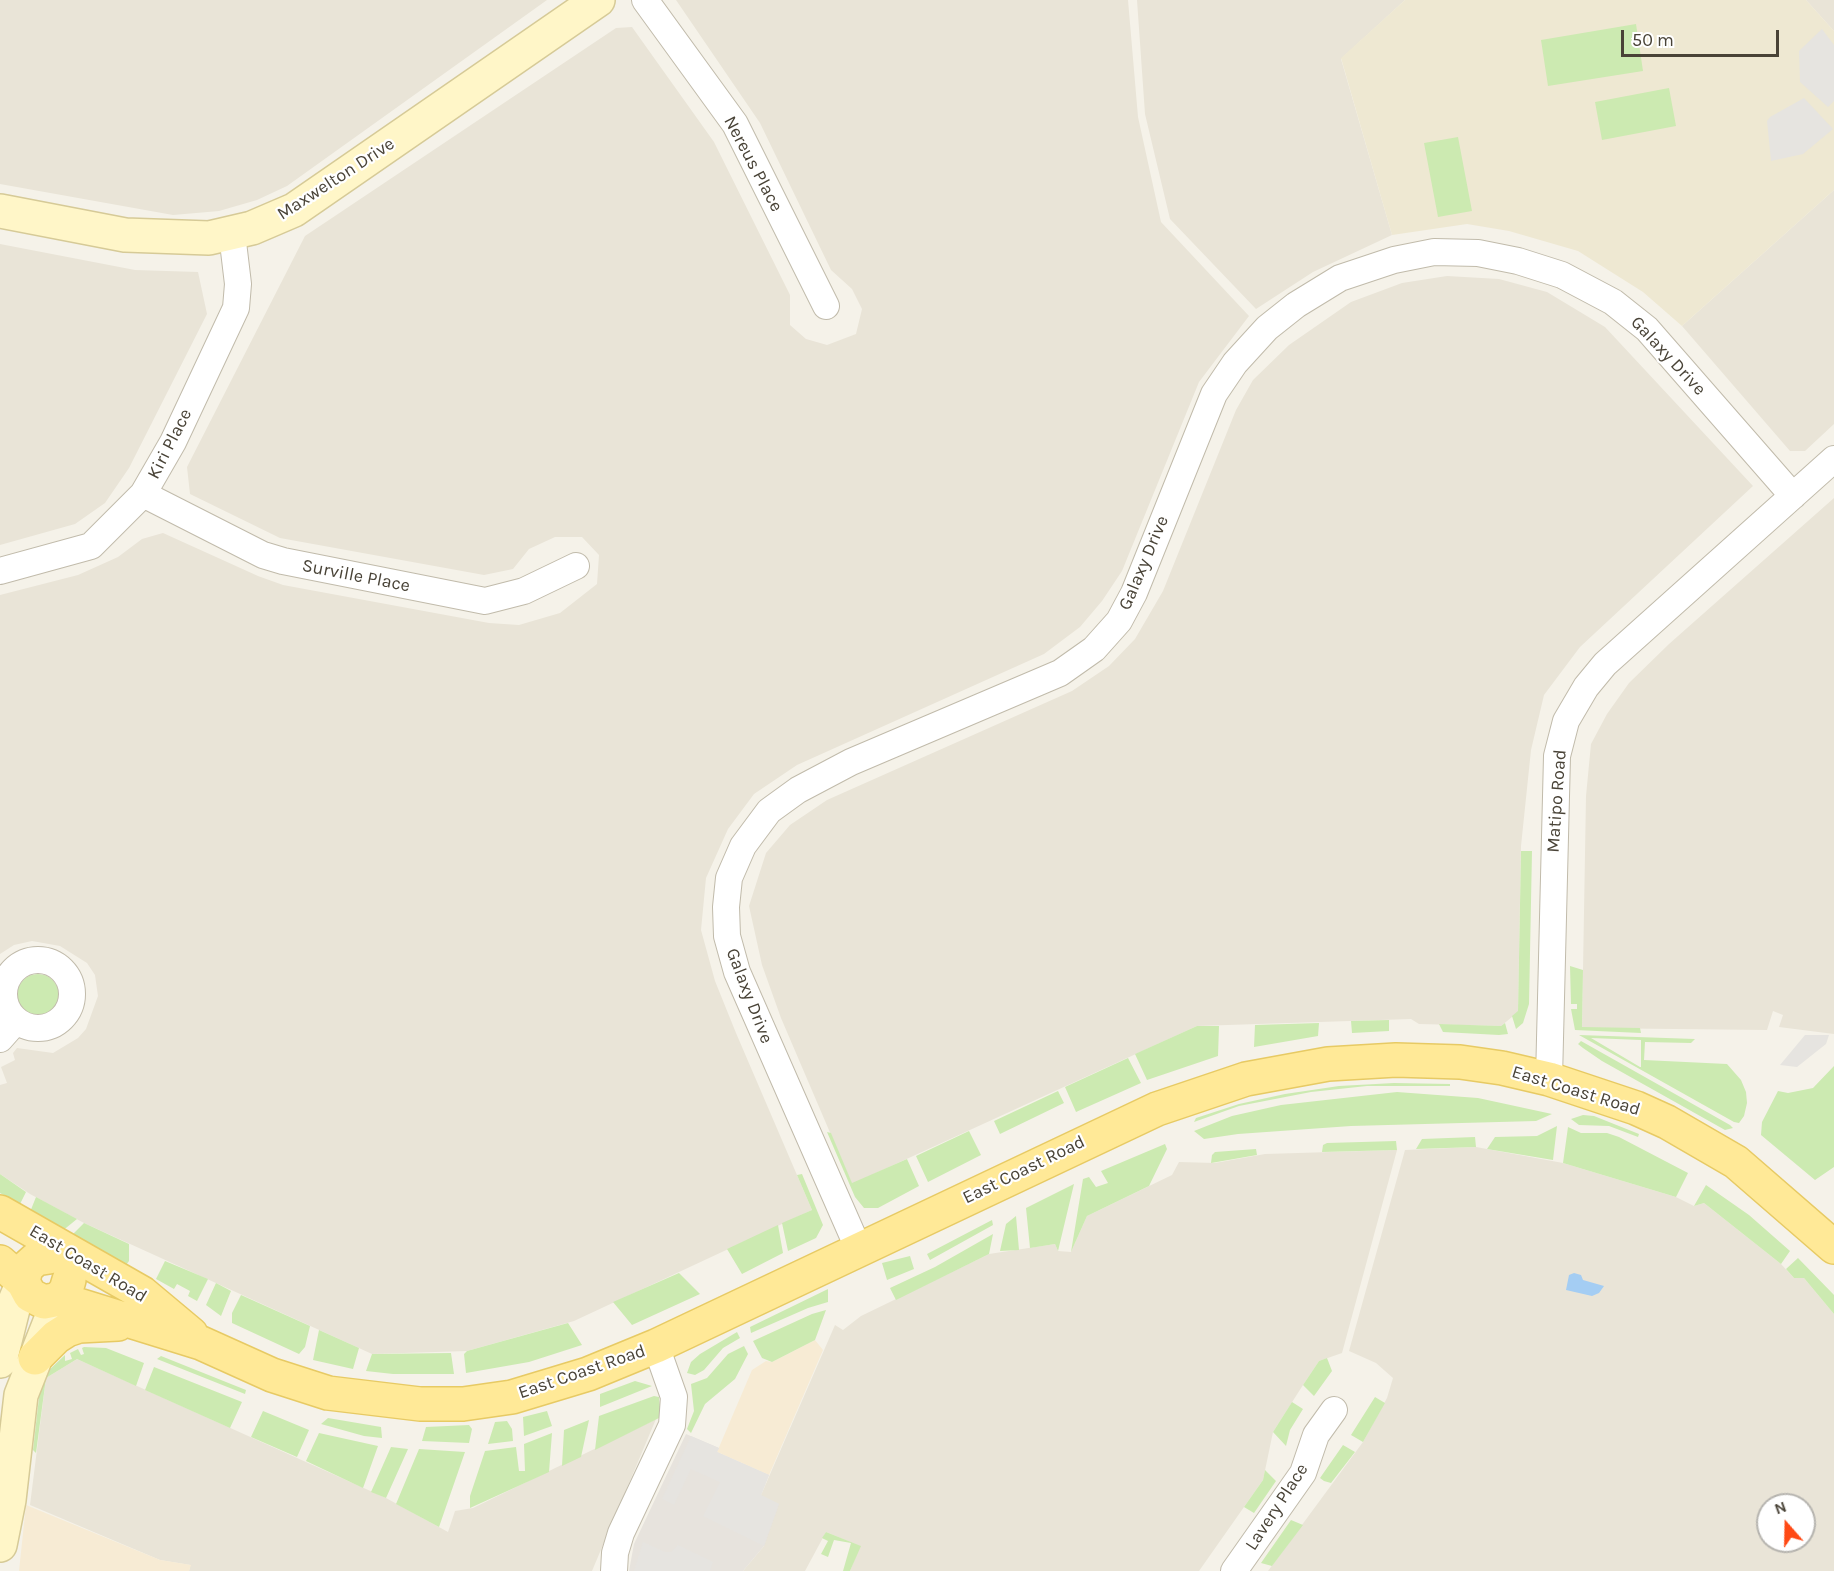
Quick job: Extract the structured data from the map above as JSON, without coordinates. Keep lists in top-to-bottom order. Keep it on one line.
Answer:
{"streets":{"main road":["East Coast Road"],"street":["Nereus Place","Maxwelton Drive","Galaxy Drive","Kiri Place","Surville Place","Matipo Road","Lavery Place"]},"crossings":[["Maxwelton Drive","Kiri Place"],["Galaxy Drive","Matipo Road"],["Galaxy Drive","East Coast Road"],["Kiri Place","Surville Place"],["Matipo Road","East Coast Road"]],"scale_bar":"50 m","north":"top"}
